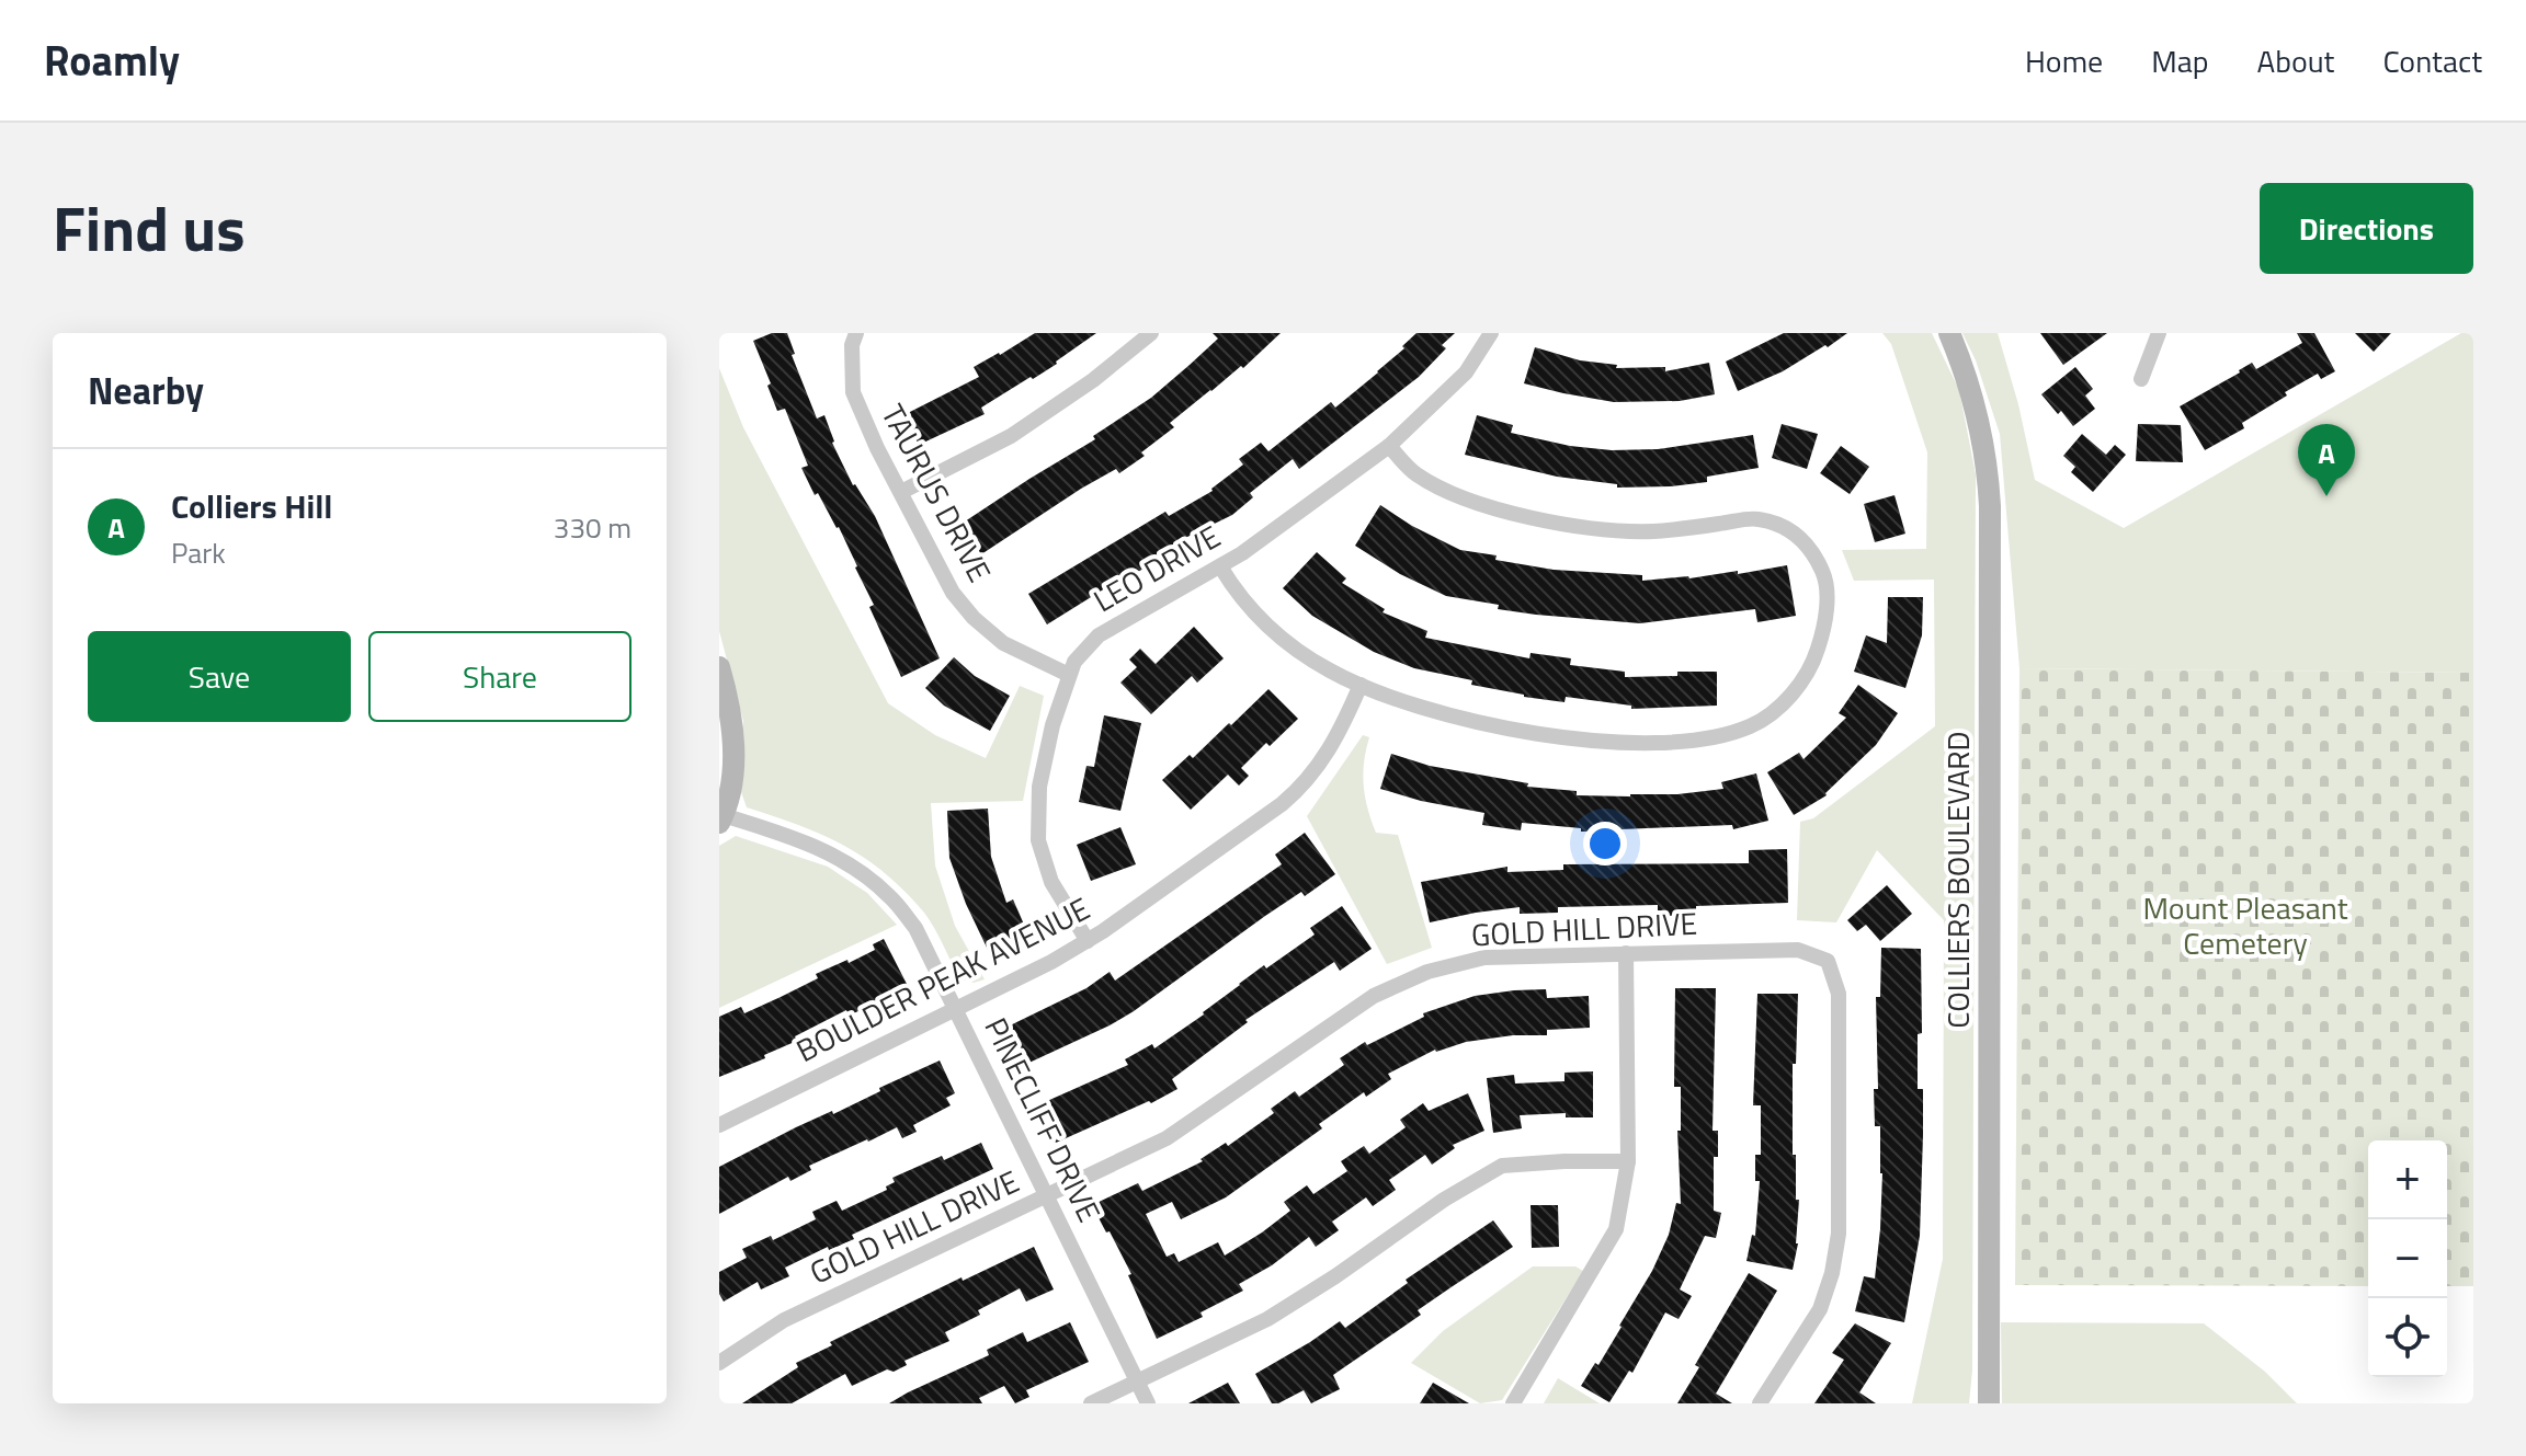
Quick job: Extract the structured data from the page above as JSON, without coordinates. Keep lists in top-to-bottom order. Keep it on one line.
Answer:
{"streets":{"street":["TAURUS DRIVE","LEO DRIVE","COLLIERS BOULEVARD","GOLD HILL DRIVE","BOULDER PEAK AVENUE","PINECLIFF DRIVE"]},"crossings":[["TAURUS DRIVE","LEO DRIVE"],["LEO DRIVE","BOULDER PEAK AVENUE"],["GOLD HILL DRIVE","PINECLIFF DRIVE"],["BOULDER PEAK AVENUE","PINECLIFF DRIVE"]],"parks":["Mount Pleasant Cemetery"],"page":{"header":"Roamly","nav":["Home","Map","About","Contact"],"title":"Find us","buttons":["Directions",["Save","Share"]],"heading":"Nearby","pins":"A","list":[{"mark":"A","name":"Colliers Hill","note":"Park","value":"330 m"}],"map_buttons":["+","−"]}}
